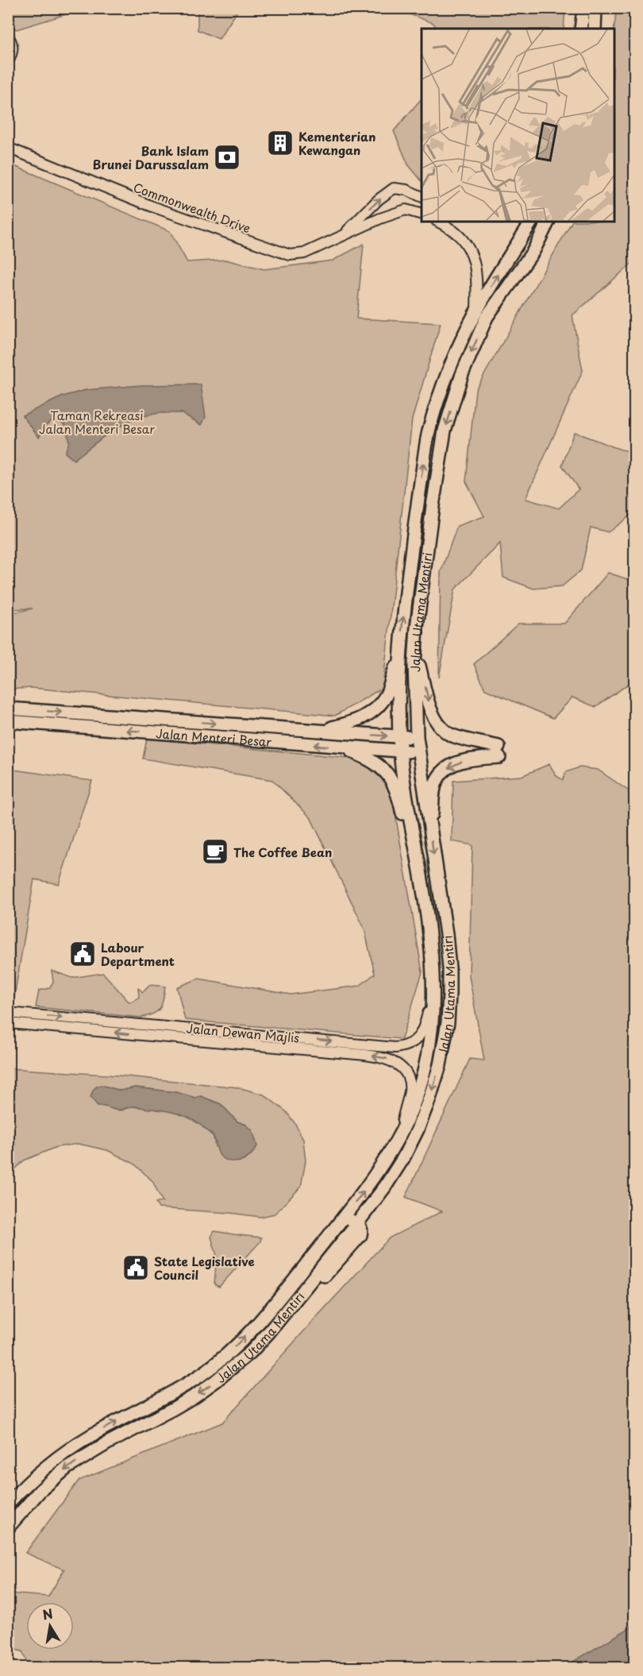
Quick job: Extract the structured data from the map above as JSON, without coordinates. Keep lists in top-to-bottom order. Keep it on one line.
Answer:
{"streets":{"main road":["Jalan Utama Mentiri","Jalan Menteri Besar"],"street":["Commonwealth Drive","Jalan Dewan Majlis"]},"crossings":[["Jalan Utama Mentiri","Jalan Menteri Besar"],["Jalan Utama Mentiri","Jalan Dewan Majlis"]],"parks":["Taman Rekreasi Jalan Menteri Besar"],"places":{"building":["Kementerian Kewangan"],"bank":["Bank Islam Brunei Darussalam"],"cafe":["The Coffee Bean"],"public building":["Labour Department","State Legislative Council"]},"north":"top"}
